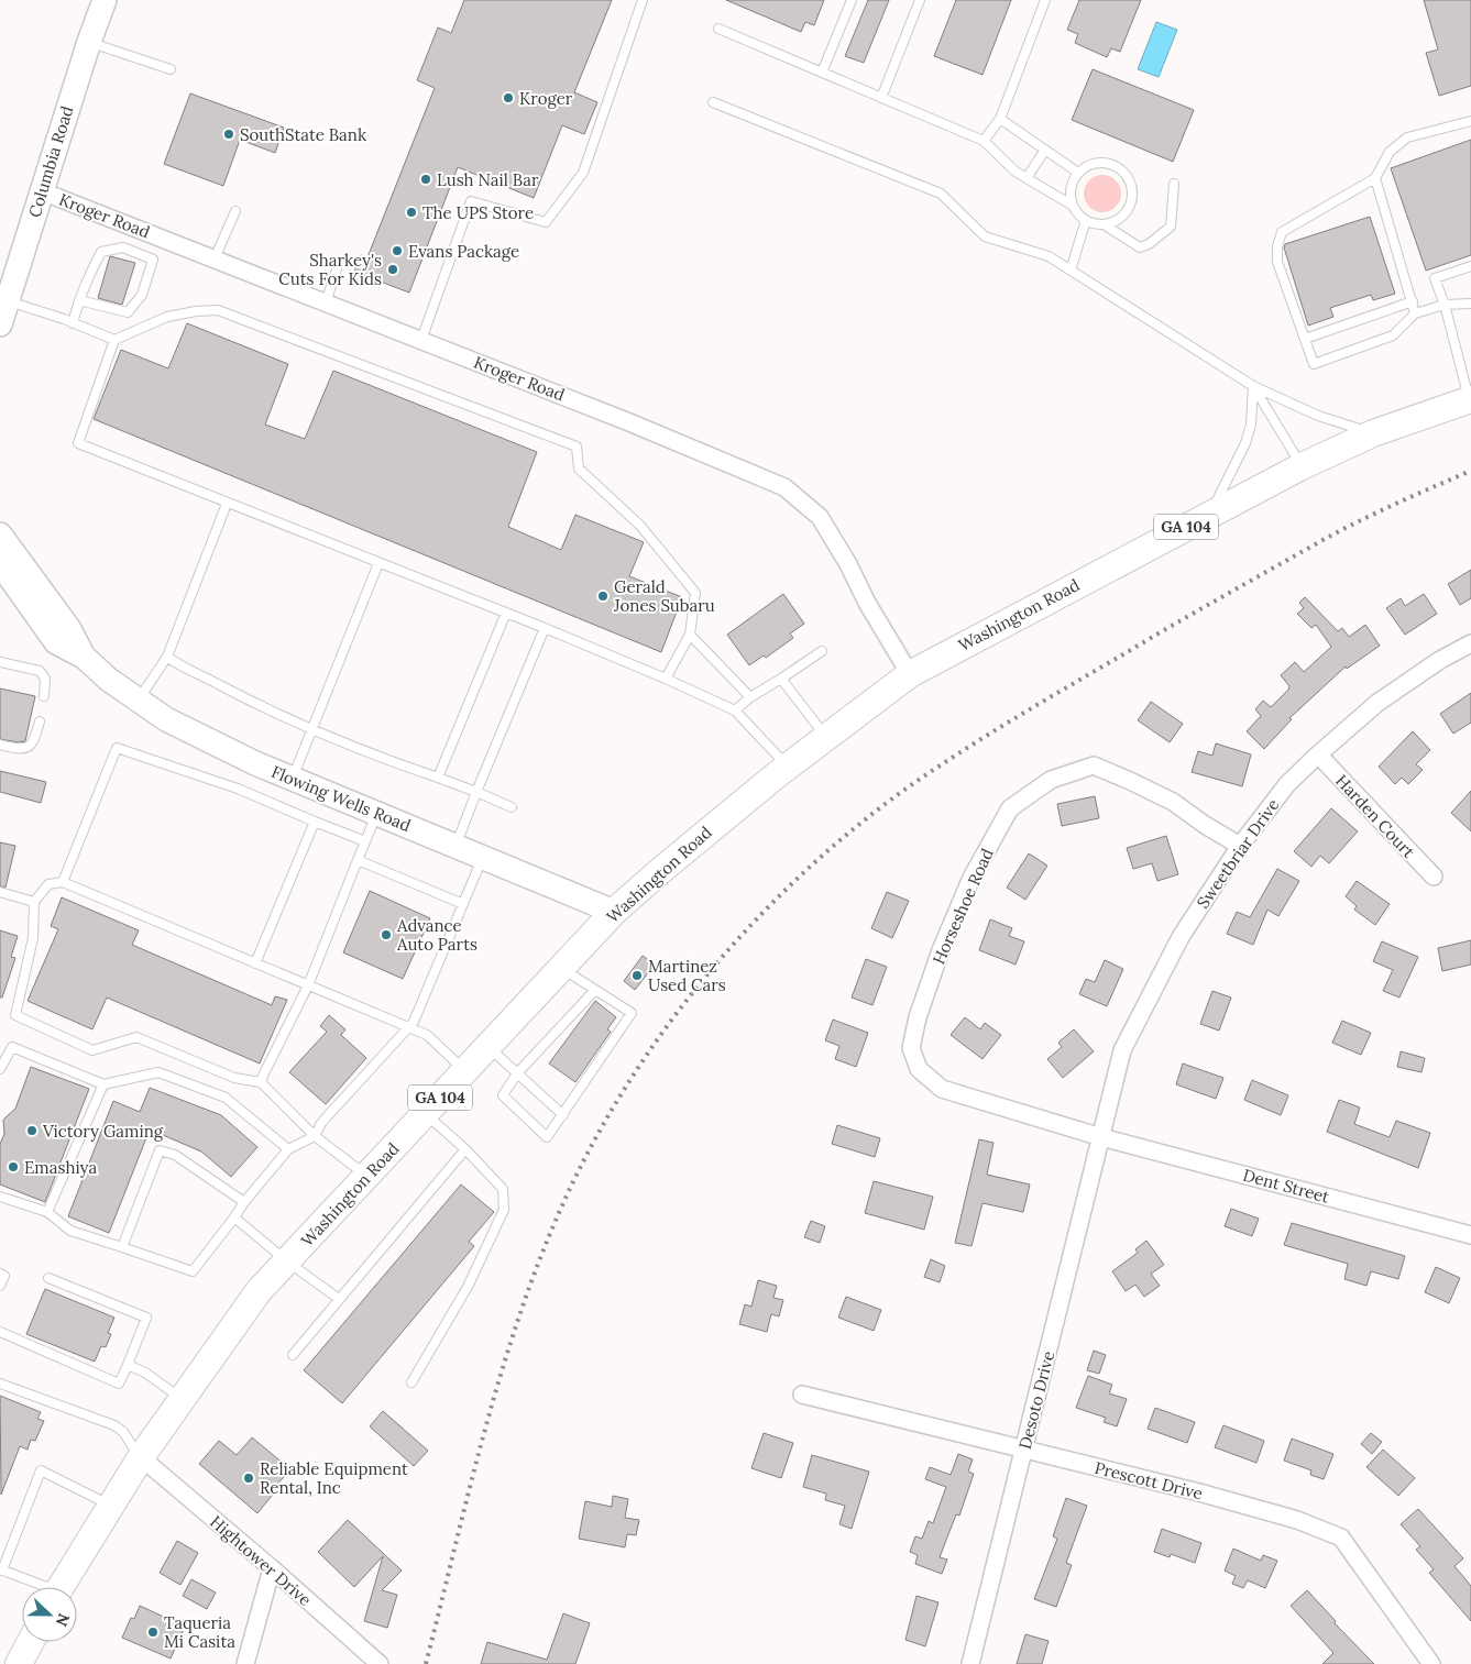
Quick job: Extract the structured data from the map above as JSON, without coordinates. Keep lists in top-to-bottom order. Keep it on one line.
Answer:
{"streets":{"main road":["Columbia Road","GA 104","Washington Road","Flowing Wells Road"],"street":["Kroger Road","Harden Court","Sweetbriar Drive","Horseshoe Road","Dent Street","Desoto Drive","Prescott Drive","Hightower Drive"]},"crossings":[["Columbia Road","Kroger Road"],["Kroger Road","Washington Road"],["Washington Road","Flowing Wells Road"],["Washington Road","Hightower Drive"],["Harden Court","Sweetbriar Drive"],["Sweetbriar Drive","Horseshoe Road"],["Sweetbriar Drive","Dent Street"],["Sweetbriar Drive","Desoto Drive"],["Horseshoe Road","Dent Street"],["Horseshoe Road","Desoto Drive"],["Dent Street","Desoto Drive"],["Desoto Drive","Prescott Drive"]],"places":["Kroger","SouthState Bank","Lush Nail Bar","The UPS Store","Evans Package","Sharkey's Cuts For Kids","Gerald Jones Subaru","Advance Auto Parts","Martinez Used Cars","Victory Gaming","Emashiya","Reliable Equipment Rental, Inc","Taqueria Mi Casita"],"north":"right"}
